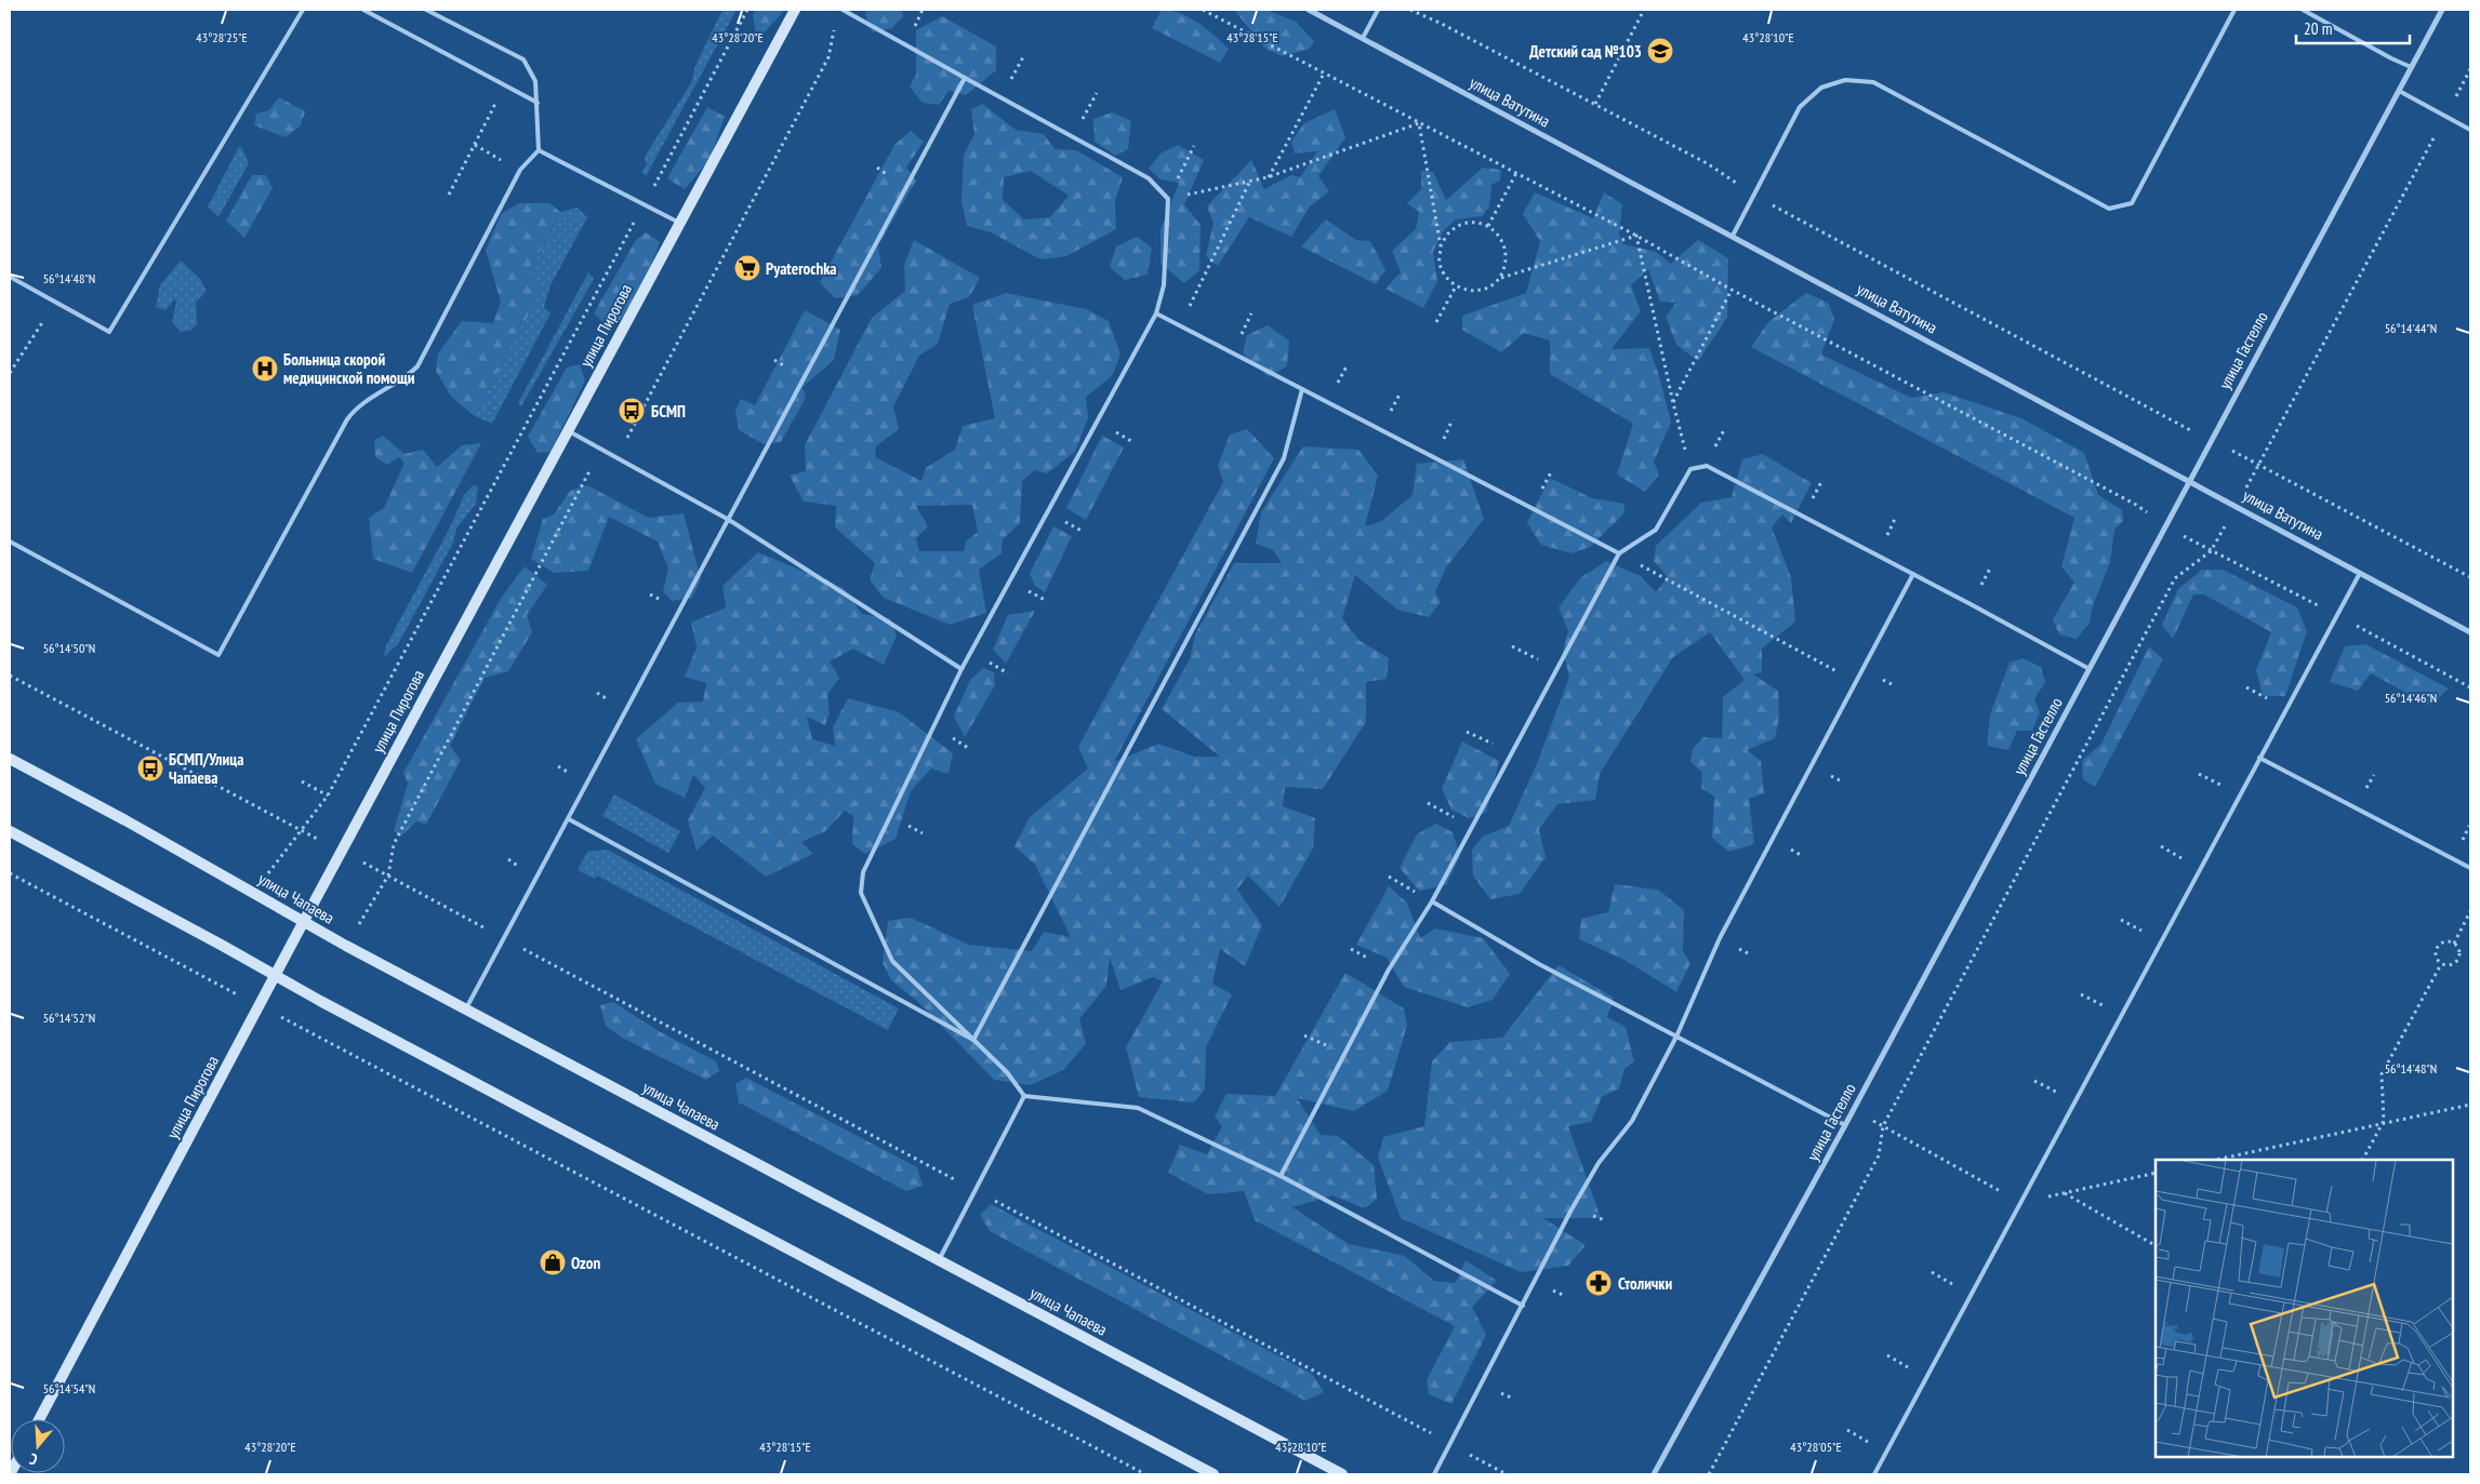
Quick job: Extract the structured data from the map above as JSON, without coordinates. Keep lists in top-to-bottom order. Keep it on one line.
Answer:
{"streets":{"street":["улица Ватутина","улица Пирогова","улица Гастелло","улица Чапаева"]},"crossings":[["улица Ватутина","улица Гастелло"],["улица Пирогова","улица Чапаева"]],"places":{"school or university":["Детский сад №103"],"supermarket":["Pyaterochka"],"hospital":["Больница скорой медицинской помощи"],"bus stop":["БСМП","БСМП/Улица Чапаева"],"shop":["Ozon"],"pharmacy":["Столички"]},"scale_bar":"20 m","north":"bottom","coordinates":["43°28'25\"E","43°28'20\"E","43°28'15\"E","43°28'10\"E","56°14'48\"N","56°14'44\"N","56°14'50\"N","56°14'46\"N","56°14'52\"N","56°14'54\"N","43°28'05\"E"]}
